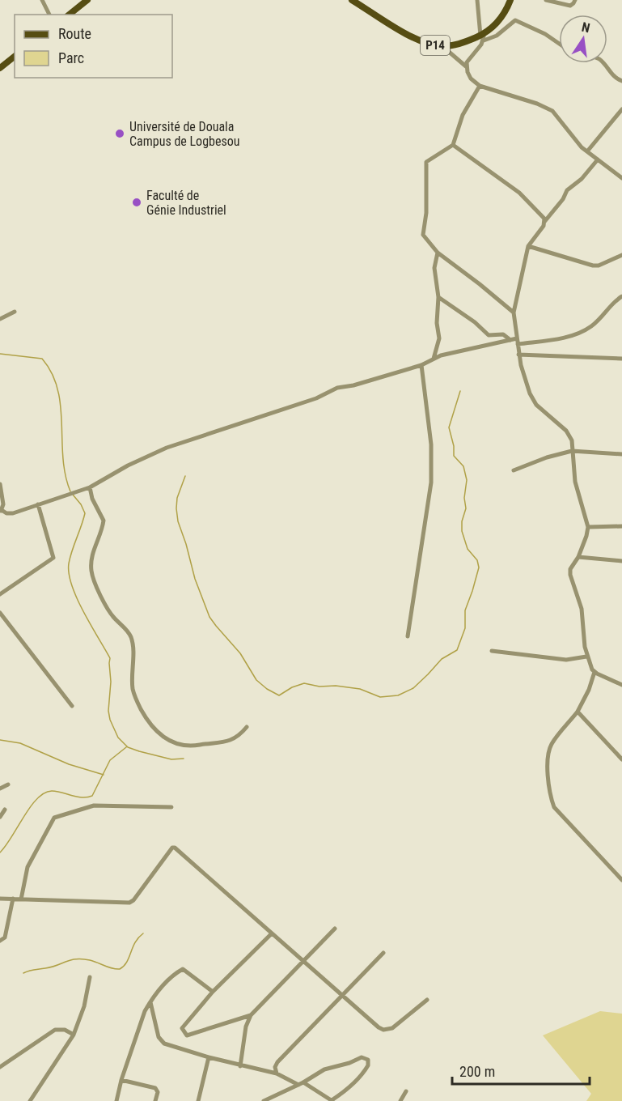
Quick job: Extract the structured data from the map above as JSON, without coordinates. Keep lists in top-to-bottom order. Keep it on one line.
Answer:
{"streets":{"main road":["P14"]},"places":["Université de Douala Campus de Logbesou","Faculté de Génie Industriel"],"legend":["Route","Parc"],"scale_bar":"200 m","north":"top"}
